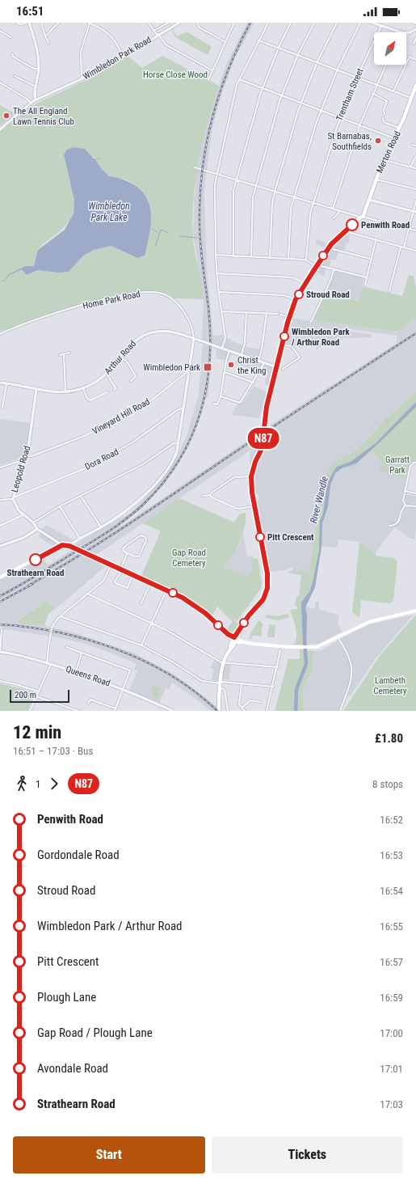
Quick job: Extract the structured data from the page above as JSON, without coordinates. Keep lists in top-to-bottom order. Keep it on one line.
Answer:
{"streets":{"main road":["Merton Road"],"street":["Wimbledon Park Road","Trentham Street","Home Park Road","Arthur Road","Vineyard Hill Road","Dora Road","Leopold Road","Queens Road"]},"crossings":[["Home Park Road","Arthur Road"],["Home Park Road","Vineyard Hill Road"],["Home Park Road","Dora Road"],["Arthur Road","Leopold Road"],["Vineyard Hill Road","Leopold Road"],["Dora Road","Leopold Road"]],"water":["Wimbledon Park Lake","River Wandle"],"parks":["Horse Close Wood","Garratt Park","Gap Road Cemetery","Lambeth Cemetery"],"places":{"other":["The All England Lawn Tennis Club","St Barnabas, Southfields","Penwith Road","Stroud Road","Wimbledon Park / Arthur Road","Christ the King","Pitt Crescent","Strathearn Road"],"transit":["Wimbledon Park"]},"lines":["bus line N87"],"scale_bar":"200 m","north":"top right","page":{"status":"16:51","on_map":"N87","scale":"200 m","heading":["12 min","16:51 – 17:03 · Bus","£1.80"],"legs":["1","N87","8 stops"],"list":[{"name":"Penwith Road","value":"16:52"},{"name":"Gordondale Road","value":"16:53"},{"name":"Stroud Road","value":"16:54"},{"name":"Wimbledon Park / Arthur Road","value":"16:55"},{"name":"Pitt Crescent","value":"16:57"},{"name":"Plough Lane","value":"16:59"},{"name":"Gap Road / Plough Lane","value":"17:00"},{"name":"Avondale Road","value":"17:01"},{"name":"Strathearn Road","value":"17:03"}],"buttons":["Start","Tickets"]}}
